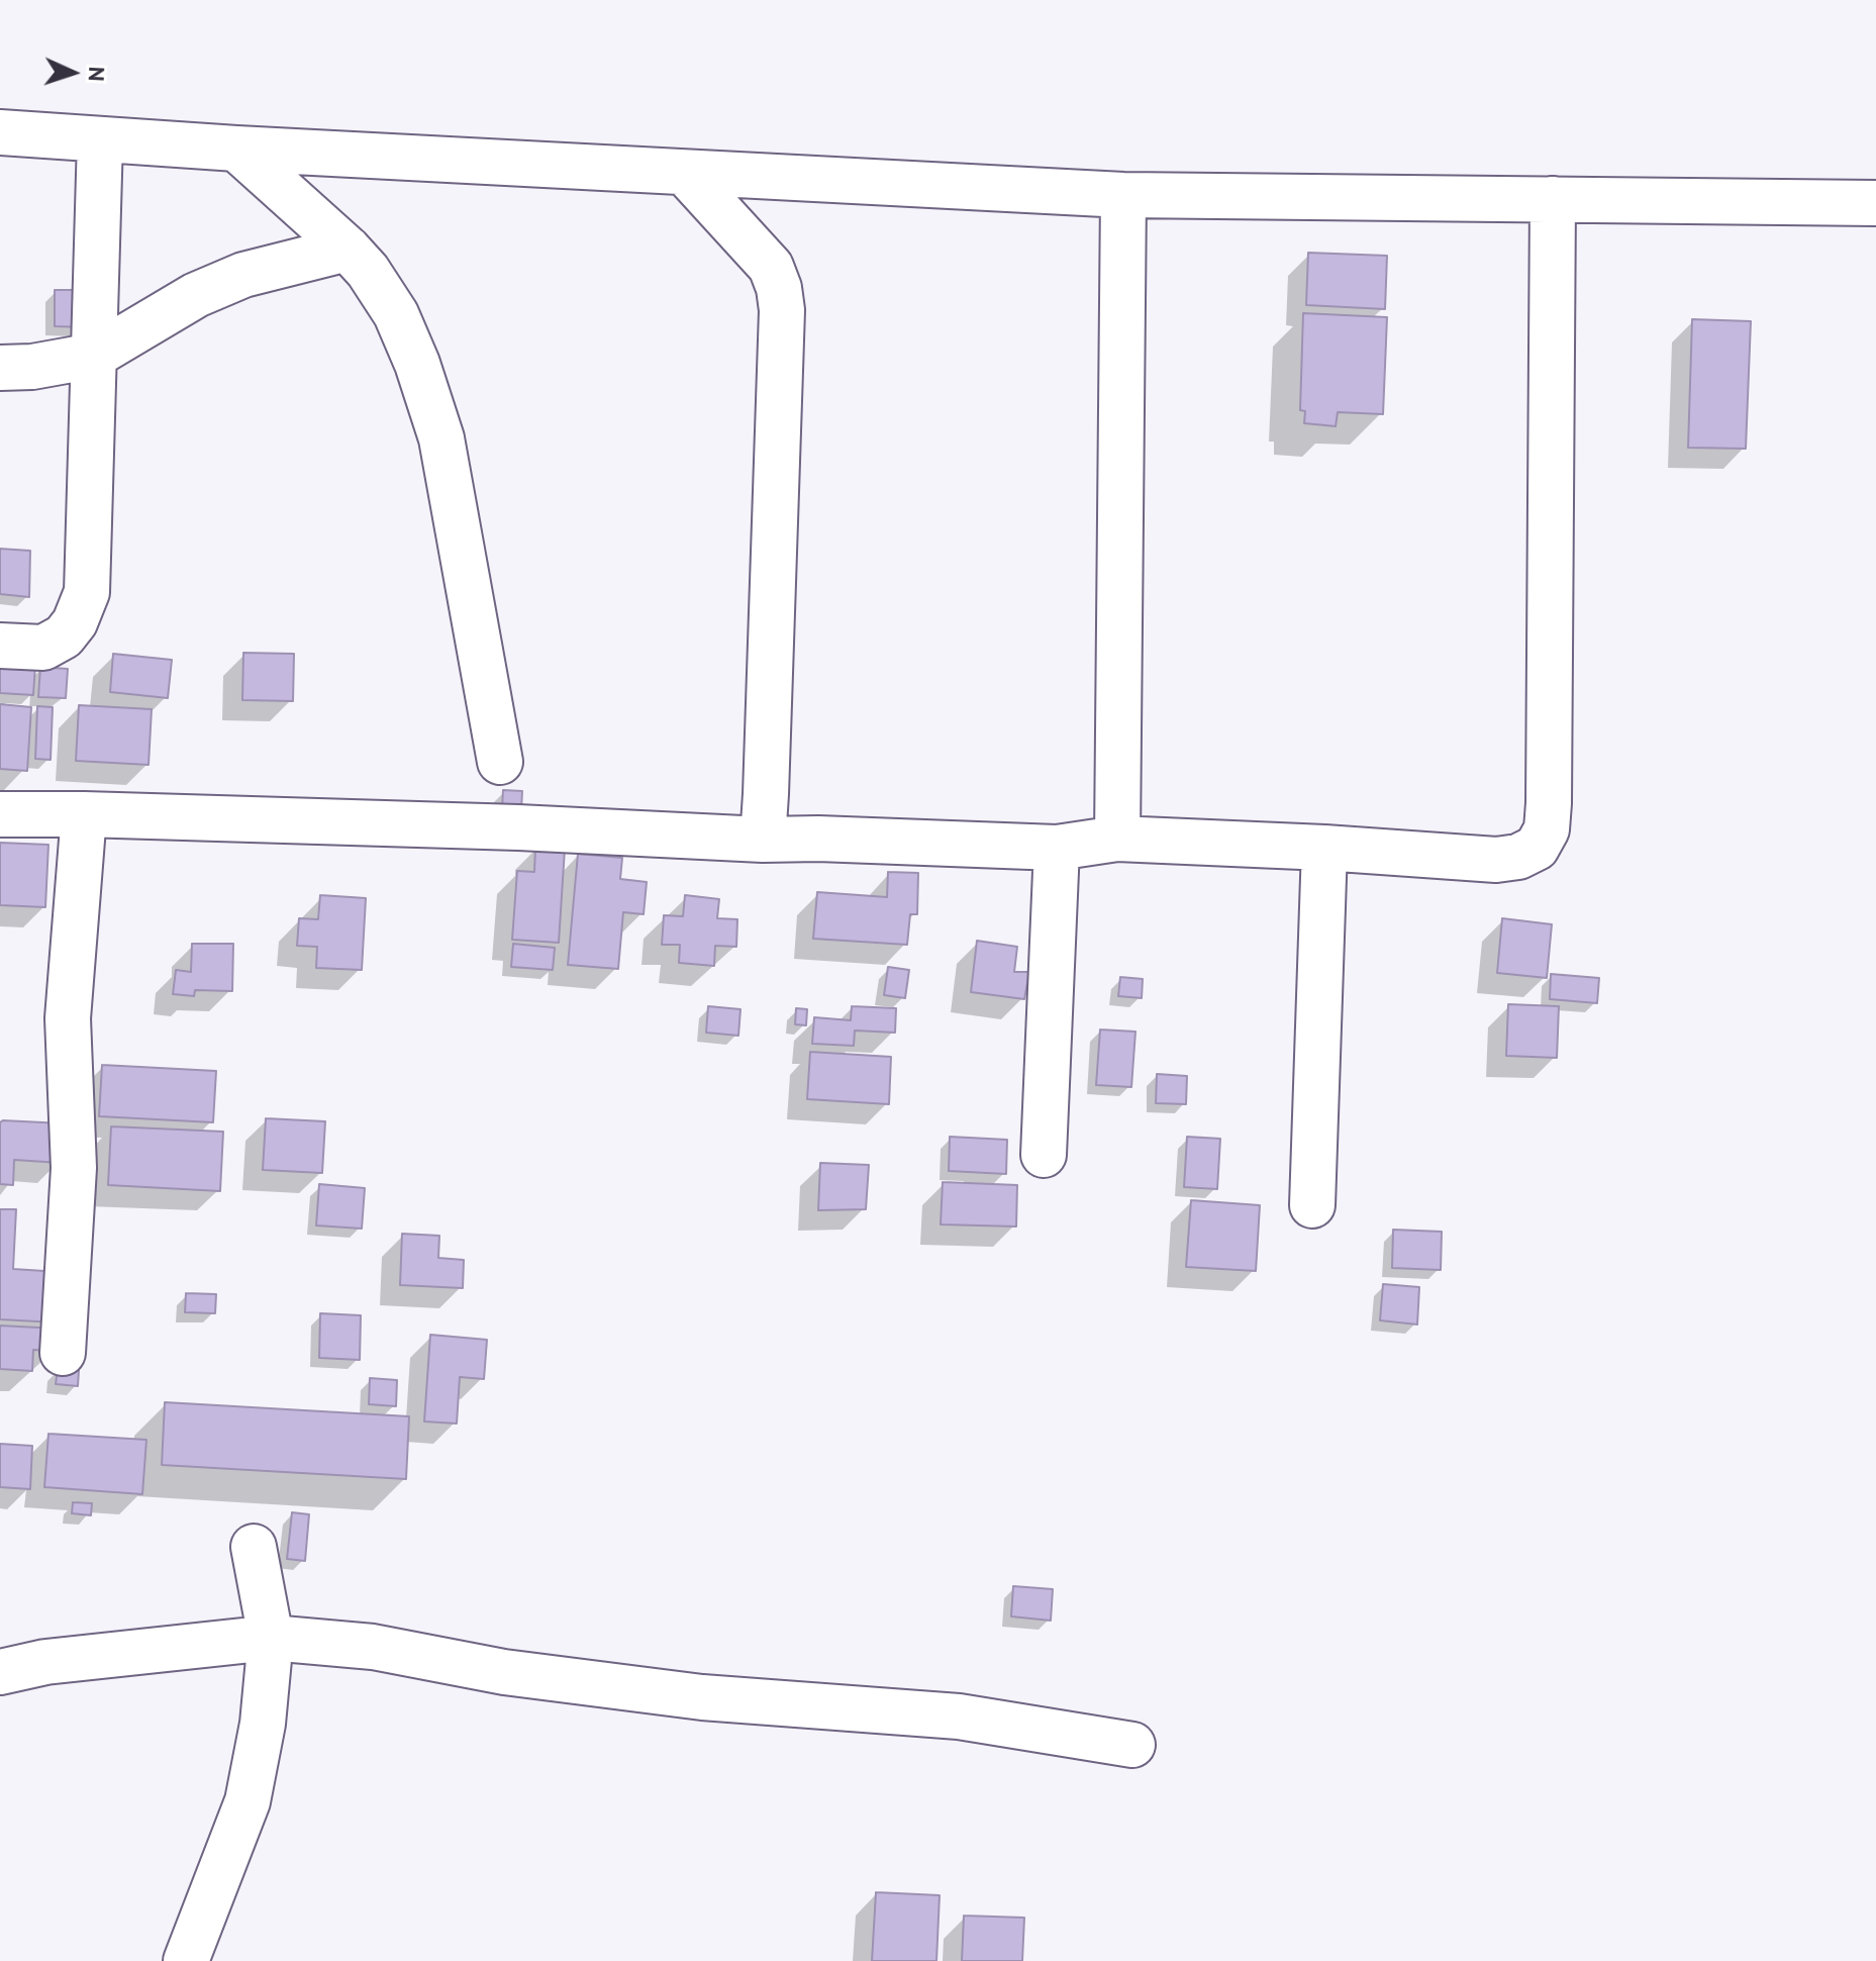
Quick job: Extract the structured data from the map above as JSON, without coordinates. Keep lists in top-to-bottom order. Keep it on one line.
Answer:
{"north":"right"}
